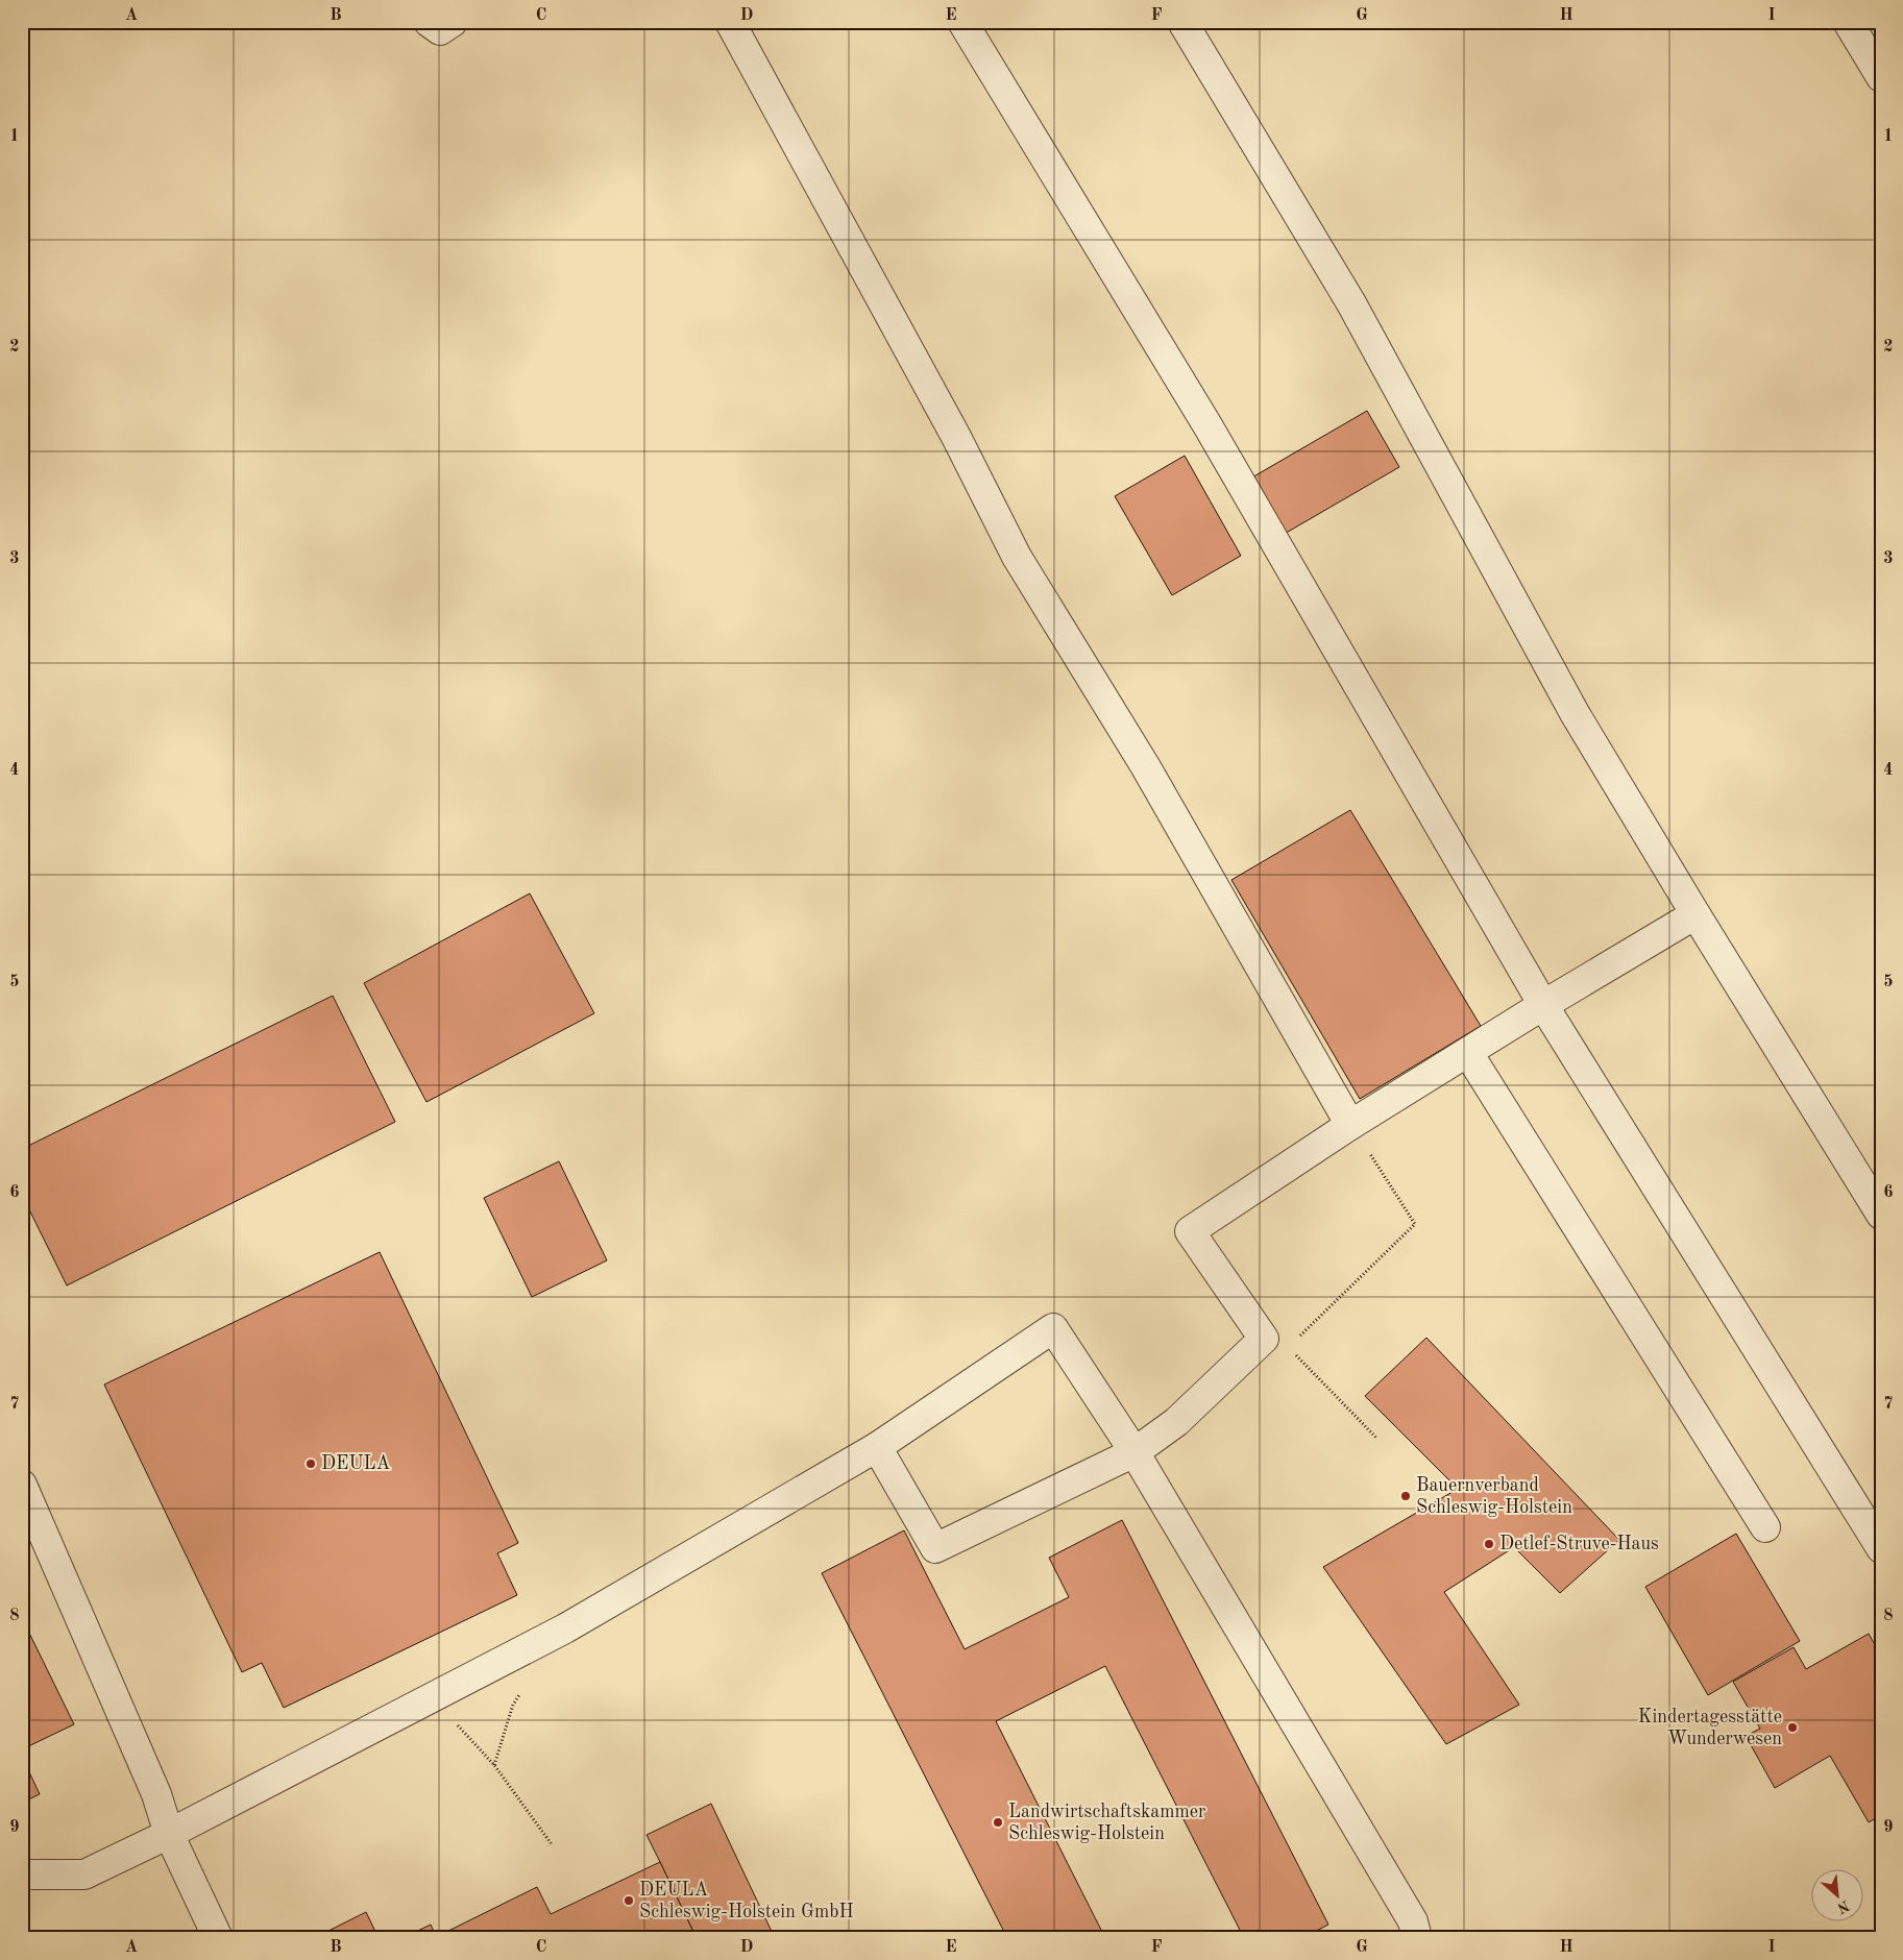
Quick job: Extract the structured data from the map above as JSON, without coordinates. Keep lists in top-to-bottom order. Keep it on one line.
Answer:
{"places":["DEULA","Bauernverband Schleswig-Holstein","Detlef-Struve-Haus","Kindertagesstätte Wunderwesen","Landwirtschaftskammer Schleswig-Holstein","DEULA Schleswig-Holstein GmbH"],"north":"bottom right","grid":{"columns":["A","B","C","D","E","F","G","H","I"],"rows":["1","2","3","4","5","6","7","8","9"]}}
